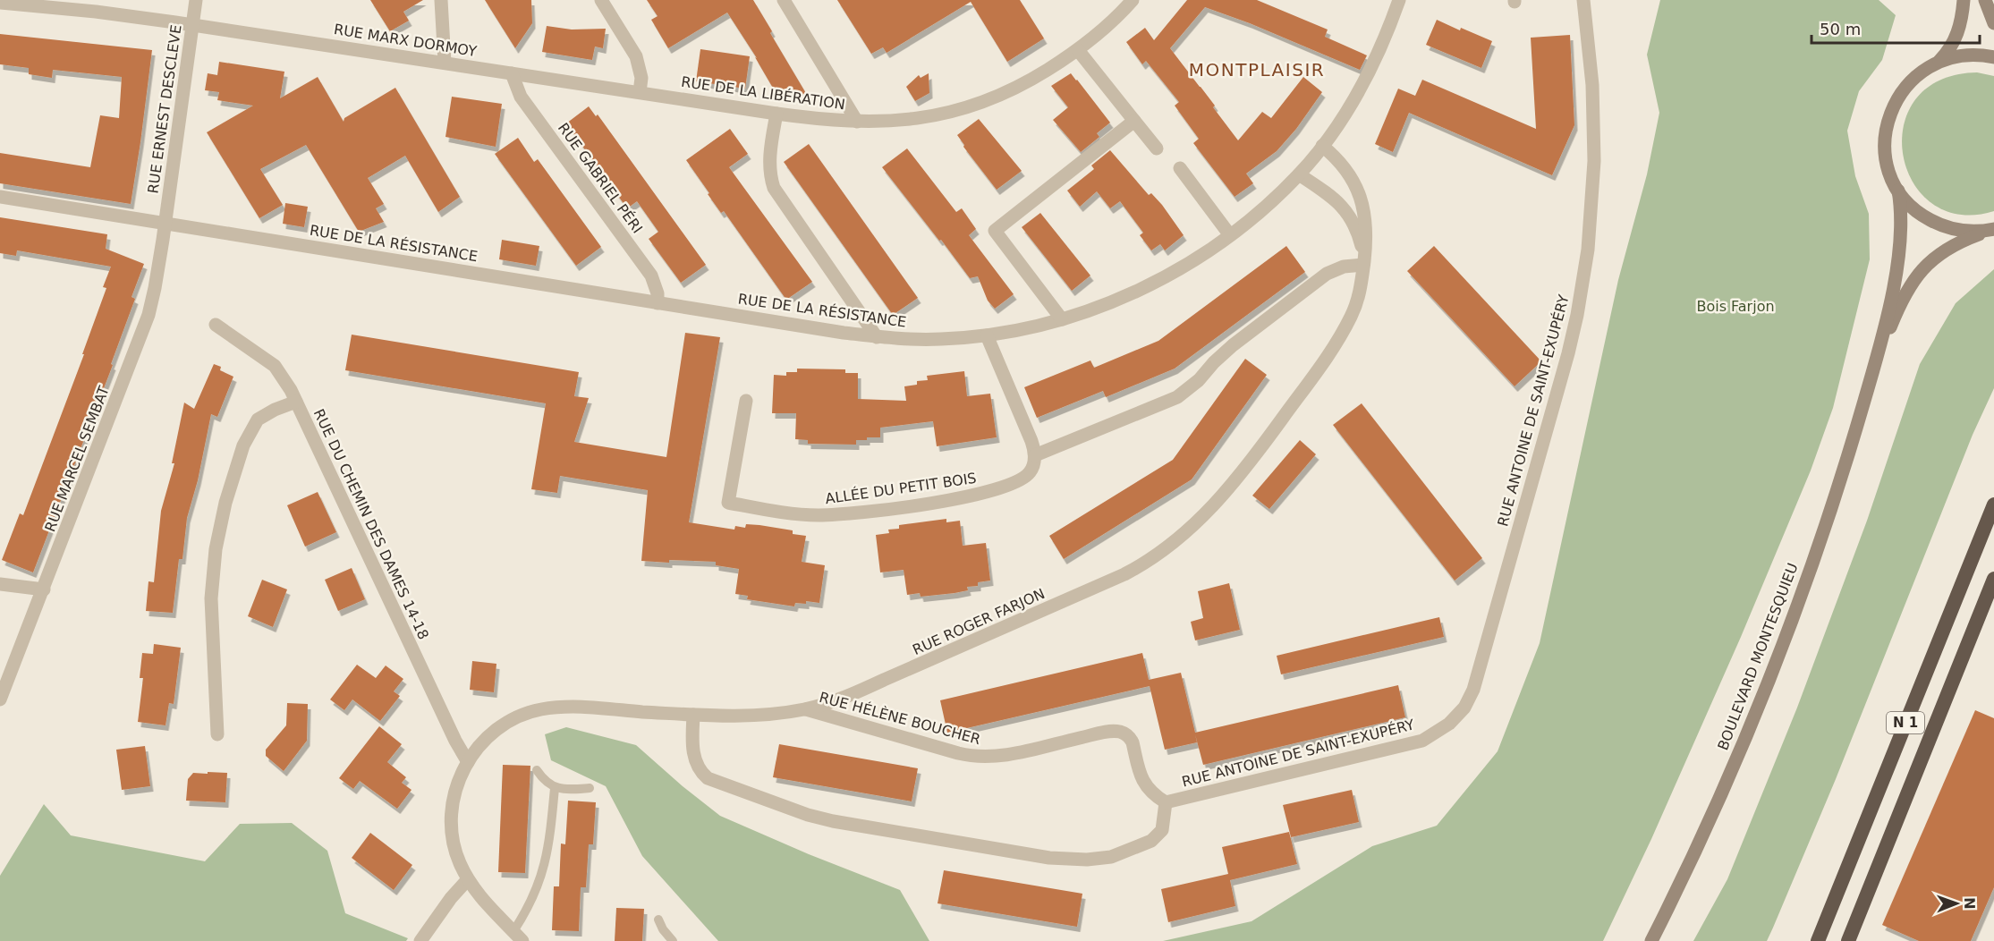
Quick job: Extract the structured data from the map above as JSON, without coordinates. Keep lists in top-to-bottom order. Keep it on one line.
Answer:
{"streets":{"highway":["N 1"],"main road":["BOULEVARD MONTESQUIEU"],"street":["RUE MARX DORMOY","RUE DE LA LIBÉRATION","RUE ERNEST DESCLEVE","RUE GABRIEL PÉRI","RUE DE LA RÉSISTANCE","RUE ANTOINE DE SAINT-EXUPÉRY","RUE MARCEL SEMBAT","ALLÉE DU PETIT BOIS","RUE DU CHEMIN DES DAMES 14-18","RUE ROGER FARJON","RUE HÉLÈNE BOUCHER"]},"crossings":[["RUE MARX DORMOY","RUE DE LA LIBÉRATION"],["RUE MARX DORMOY","RUE ERNEST DESCLEVE"],["RUE MARX DORMOY","RUE GABRIEL PÉRI"],["RUE ERNEST DESCLEVE","RUE DE LA RÉSISTANCE"],["RUE ERNEST DESCLEVE","RUE MARCEL SEMBAT"],["RUE GABRIEL PÉRI","RUE DE LA RÉSISTANCE"],["RUE DE LA RÉSISTANCE","RUE MARCEL SEMBAT"],["RUE DE LA RÉSISTANCE","RUE ROGER FARJON"],["RUE ANTOINE DE SAINT-EXUPÉRY","RUE HÉLÈNE BOUCHER"],["RUE DU CHEMIN DES DAMES 14-18","RUE ROGER FARJON"],["RUE ROGER FARJON","RUE HÉLÈNE BOUCHER"]],"districts":["MONTPLAISIR"],"parks":["Bois Farjon"],"scale_bar":"50 m","north":"right"}
